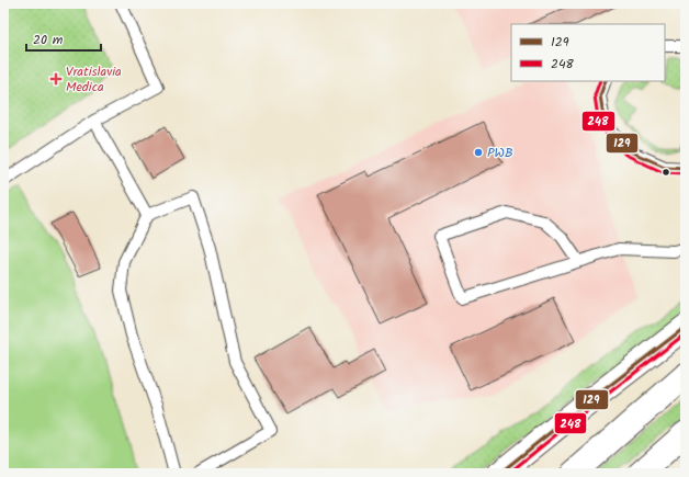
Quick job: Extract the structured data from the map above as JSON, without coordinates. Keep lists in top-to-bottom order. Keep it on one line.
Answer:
{"places":{"health":["Vratislavia Medica"],"other":["PWB"]},"lines":["transit line 129","transit line 248"],"legend":["129","248"],"scale_bar":"20 m"}
